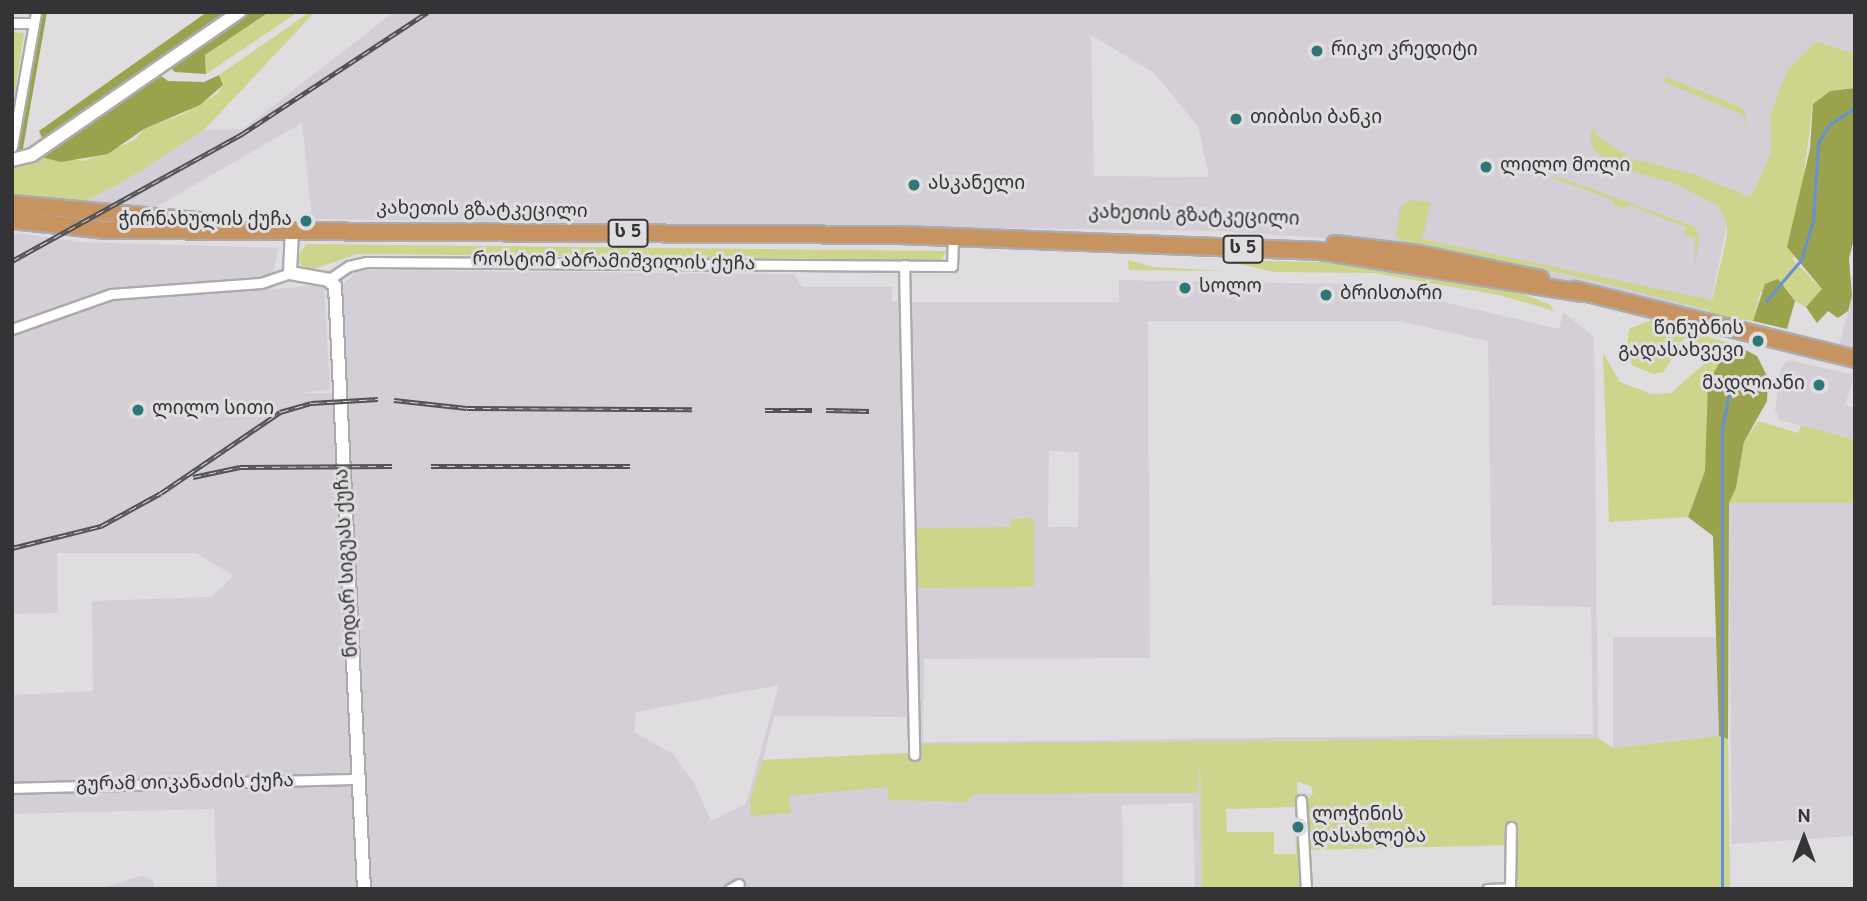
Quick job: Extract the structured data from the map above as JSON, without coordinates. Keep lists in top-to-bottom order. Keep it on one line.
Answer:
{"streets":{"highway":["კახეთის გზატკეცილი","ს 5"],"street":["როსტომ აბრამიშვილის ქუჩა","ნოდარ სიგუას ქუჩა","გურამ თიკანაძის ქუჩა"]},"crossings":[["კახეთის გზატკეცილი","როსტომ აბრამიშვილის ქუჩა"],["როსტომ აბრამიშვილის ქუჩა","ნოდარ სიგუას ქუჩა"],["ნოდარ სიგუას ქუჩა","გურამ თიკანაძის ქუჩა"]],"places":["რიკო კრედიტი","თიბისი ბანკი","ლილო მოლი","ასკანელი","ჭირნახულის ქუჩა","სოლო","ბრისთარი","წინუბნის გადასახვევი","მადლიანი","ლილო სითი","ლოჭინის დასახლება"],"north":"top"}
